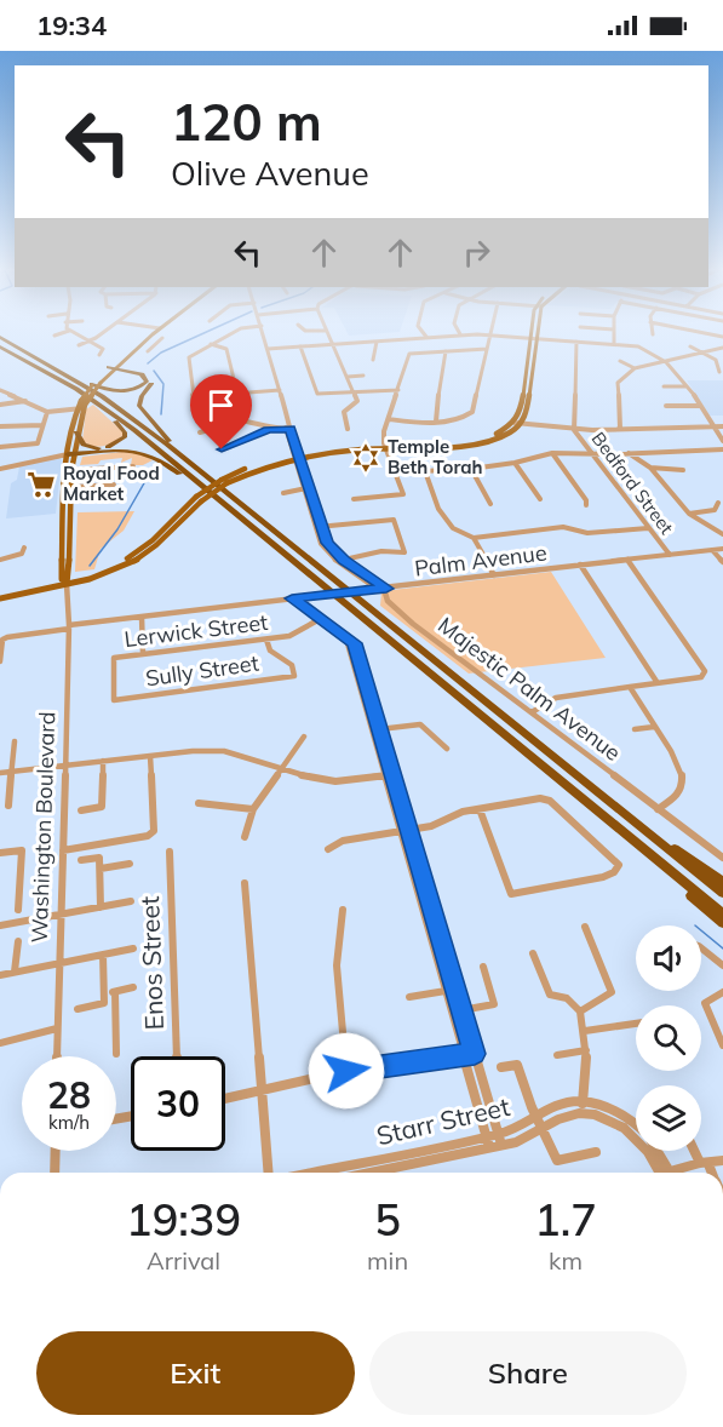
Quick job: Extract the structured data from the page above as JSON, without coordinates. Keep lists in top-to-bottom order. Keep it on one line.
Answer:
{"streets":{"main road":["Washington Boulevard"],"street":["Bedford Street","Palm Avenue","Lerwick Street","Sully Street","Majestic Palm Avenue","Enos Street","Starr Street"]},"crossings":[["Bedford Street","Palm Avenue"],["Palm Avenue","Majestic Palm Avenue"],["Palm Avenue","Washington Boulevard"],["Lerwick Street","Sully Street"]],"places":{"synagogue":["Temple Beth Torah"],"supermarket":["Royal Food Market"]},"page":{"status":"19:34","turn":["120 m","Olive Avenue"],"speed":"28 km/h","limit":"30","eta":["19:39","Arrival","5","min","1.7","km"],"buttons":["Exit","Share"]}}
